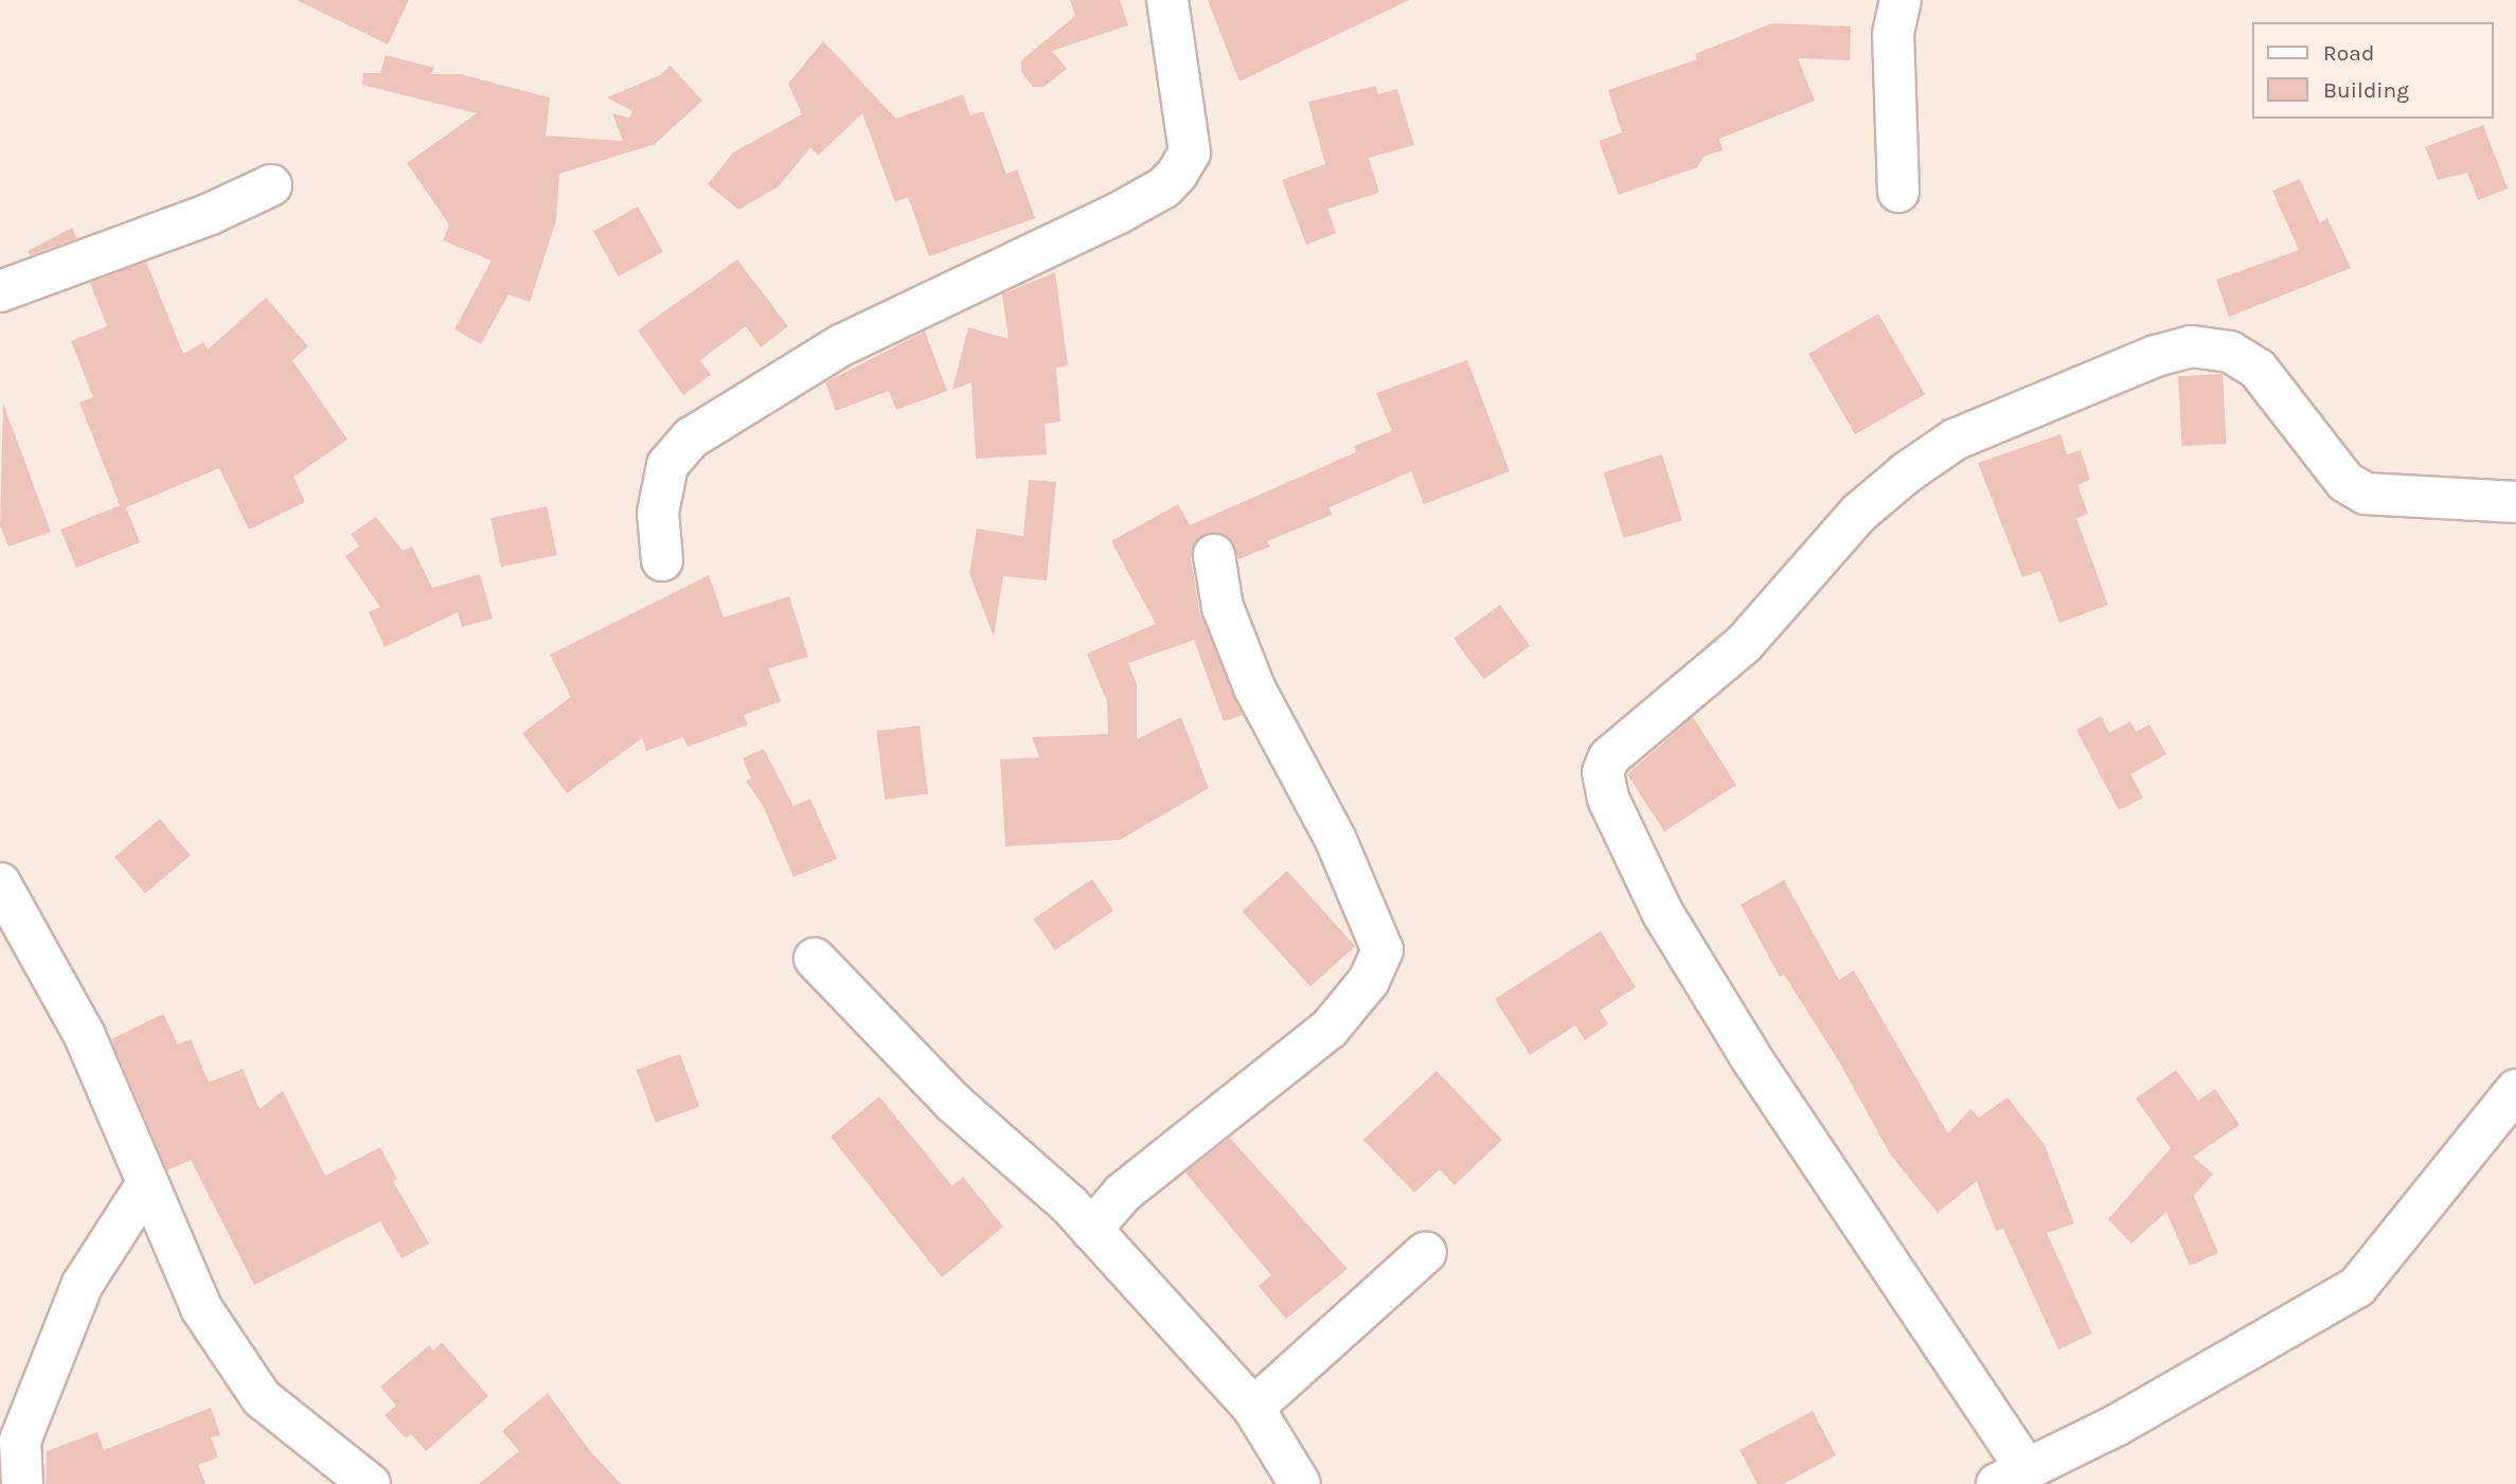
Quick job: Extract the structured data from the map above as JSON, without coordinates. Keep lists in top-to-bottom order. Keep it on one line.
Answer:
{"legend":["Road","Building"]}
